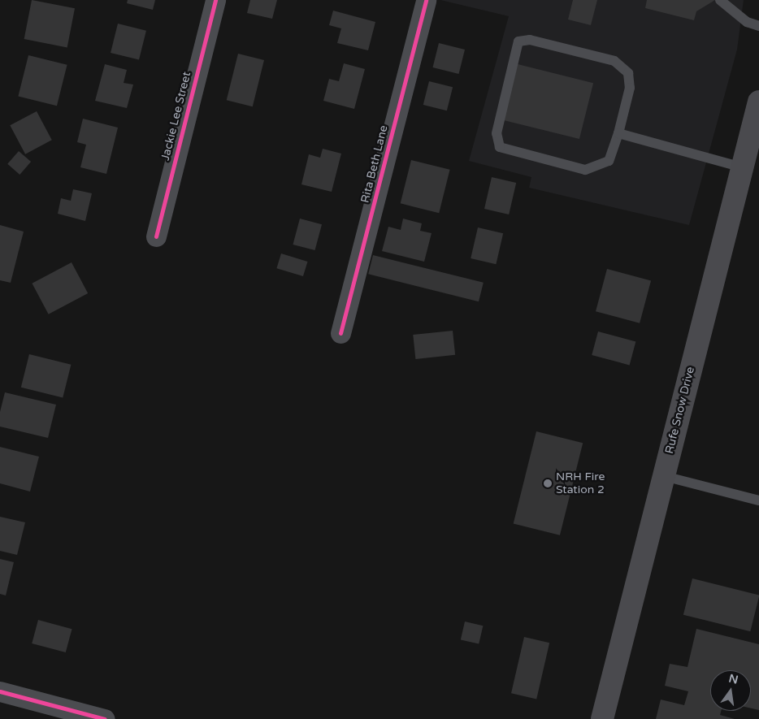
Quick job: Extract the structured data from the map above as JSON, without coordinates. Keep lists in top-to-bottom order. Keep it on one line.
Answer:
{"streets":{"main road":["Rufe Snow Drive"],"street":["Jackie Lee Street","Rita Beth Lane"]},"places":["NRH Fire Station 2"],"north":"top"}
